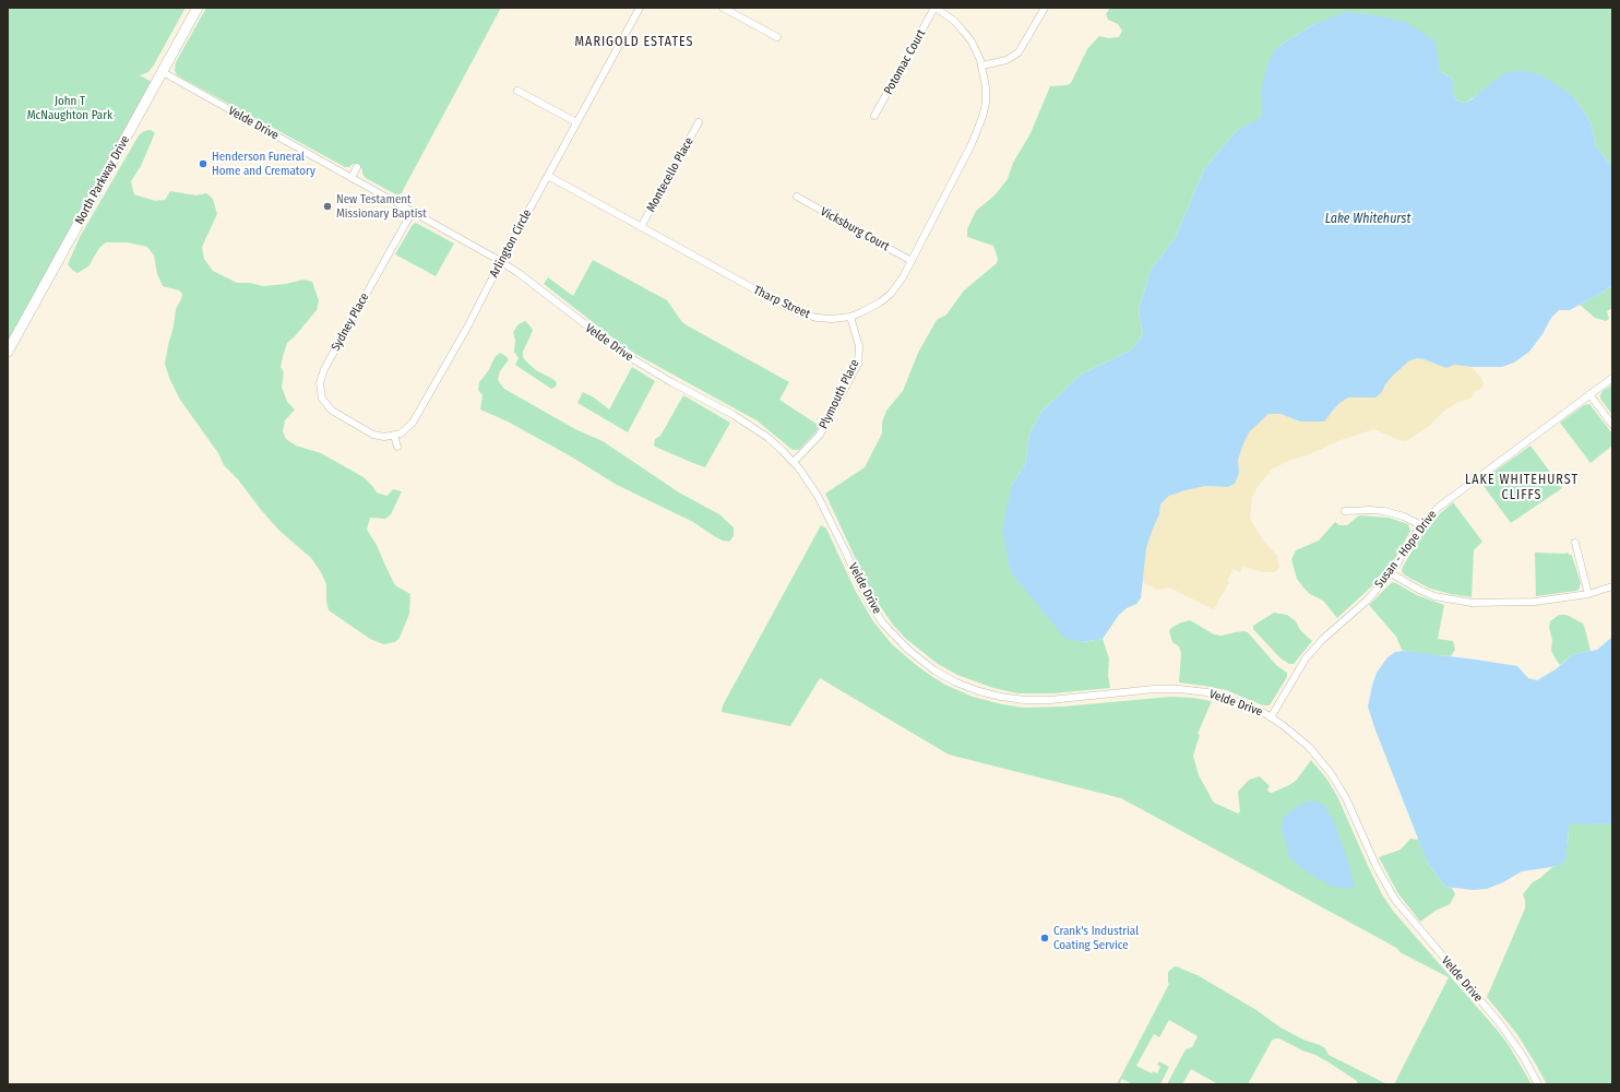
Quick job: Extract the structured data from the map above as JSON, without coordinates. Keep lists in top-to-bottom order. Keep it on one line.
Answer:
{"streets":{"main road":["North Parkway Drive"],"street":["Potomac Court","Velde Drive","Montecello Place","Vicksburg Court","Arlington Circle","Tharp Street","Sydney Place","Plymouth Place","Susan - Hope Drive"]},"crossings":[["Velde Drive","North Parkway Drive"],["Velde Drive","Arlington Circle"],["Velde Drive","Sydney Place"],["Velde Drive","Plymouth Place"],["Velde Drive","Susan - Hope Drive"],["Montecello Place","Tharp Street"],["Vicksburg Court","Tharp Street"],["Arlington Circle","Tharp Street"],["Arlington Circle","Sydney Place"],["Tharp Street","Plymouth Place"]],"districts":["MARIGOLD ESTATES","LAKE WHITEHURST CLIFFS"],"water":["Lake Whitehurst"],"parks":["John T McNaughton Park"],"places":["Henderson Funeral Home and Crematory","New Testament Missionary Baptist","Crank's Industrial Coating Service"]}
